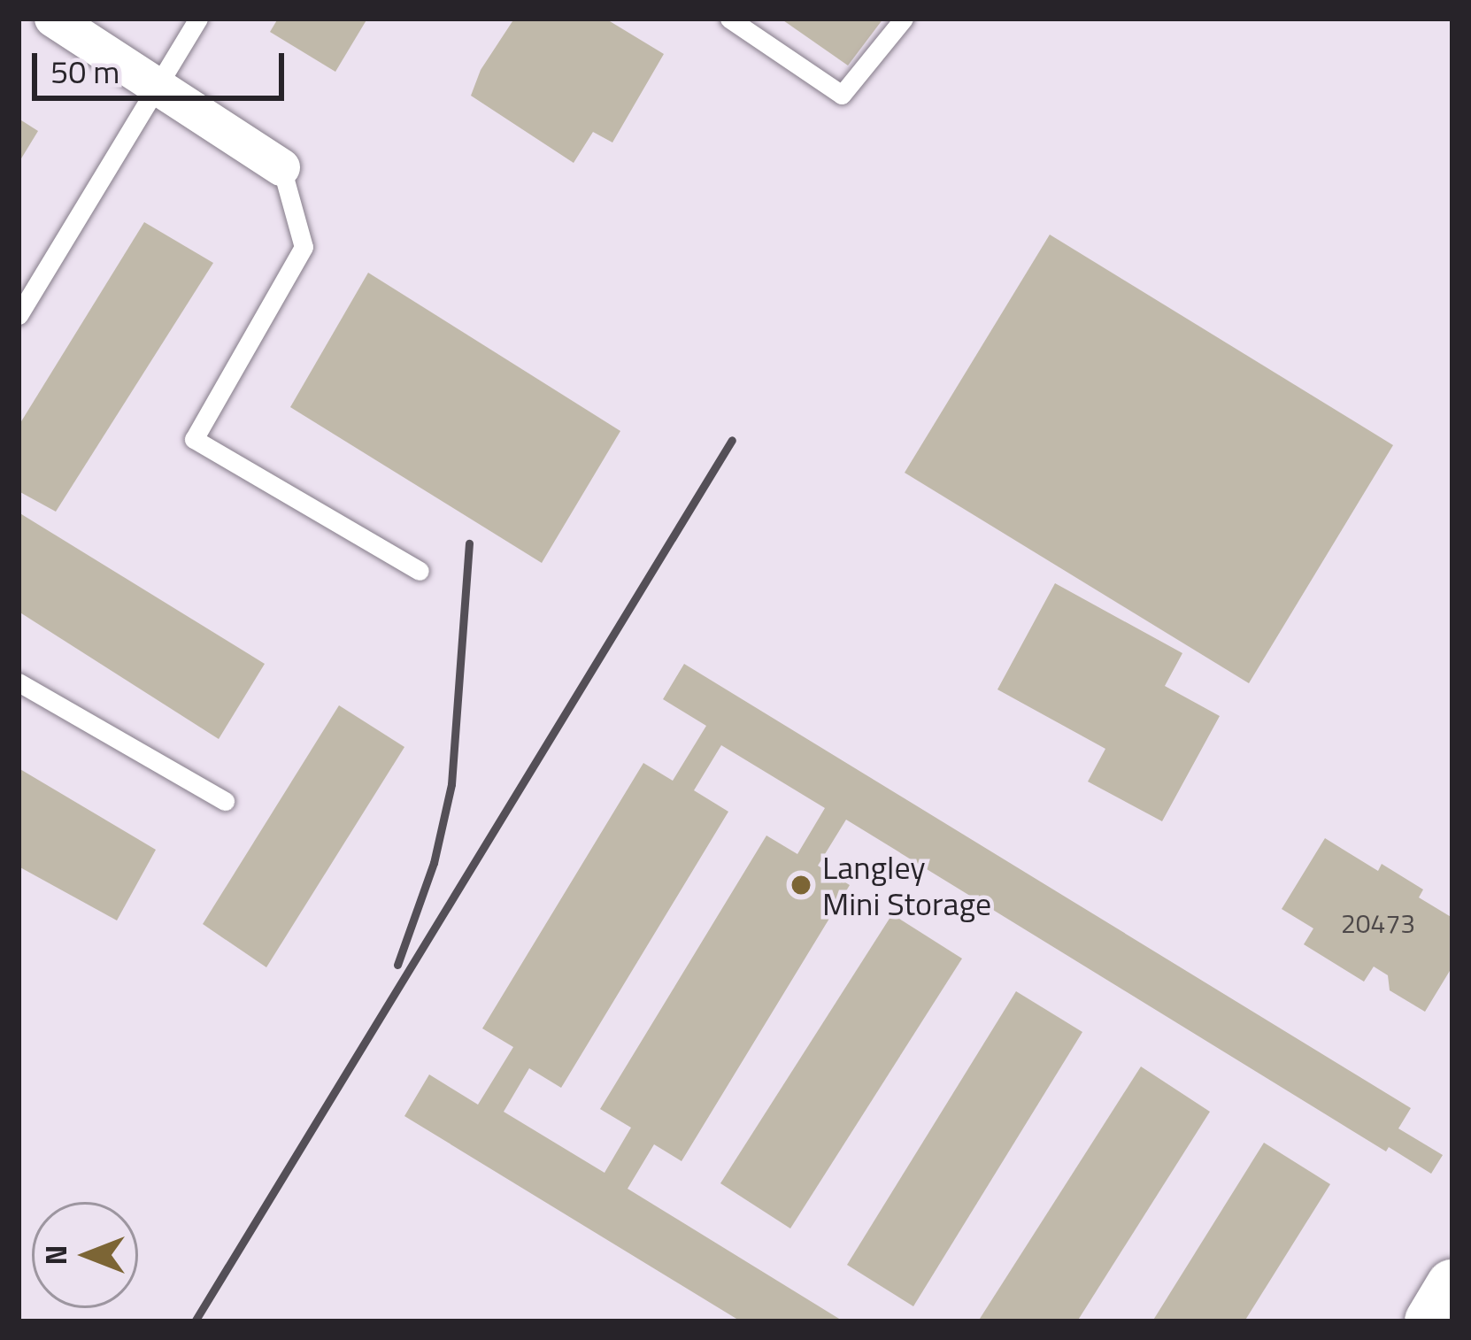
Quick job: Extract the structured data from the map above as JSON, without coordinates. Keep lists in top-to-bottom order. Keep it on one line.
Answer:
{"places":["Langley Mini Storage"],"house_numbers":["20473"],"scale_bar":"50 m","north":"left"}
